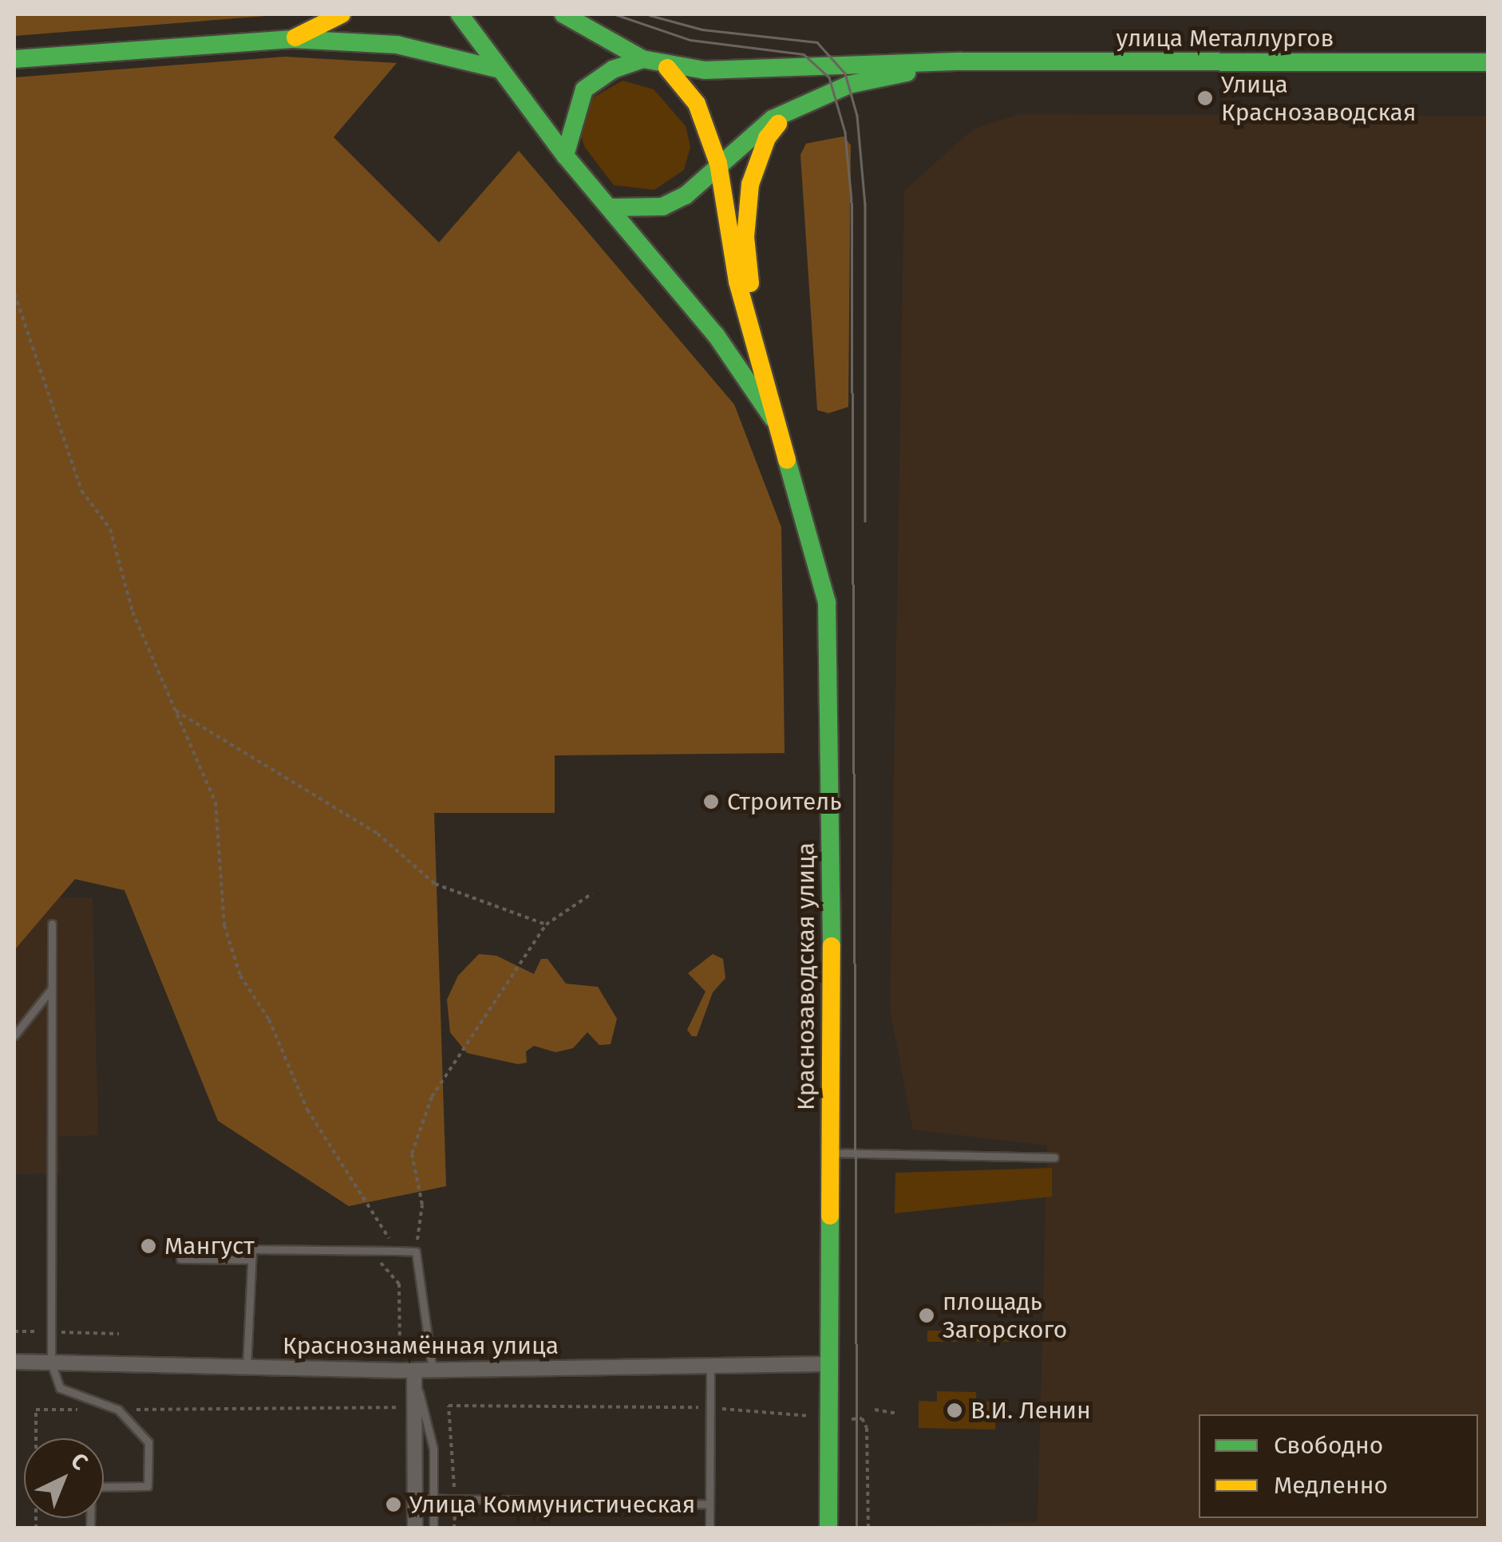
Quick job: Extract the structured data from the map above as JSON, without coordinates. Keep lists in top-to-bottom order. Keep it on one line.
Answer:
{"streets":{"main road":["улица Металлургов","Краснозаводская улица"],"street":["Краснознамённая улица"]},"crossings":[["Краснозаводская улица","Краснознамённая улица"]],"places":["Улица Краснозаводская","Строитель","Мангуст","площадь Загорского","В.И. Ленин","Улица Коммунистическая"],"legend":["Свободно","Медленно"],"north":"top right"}
